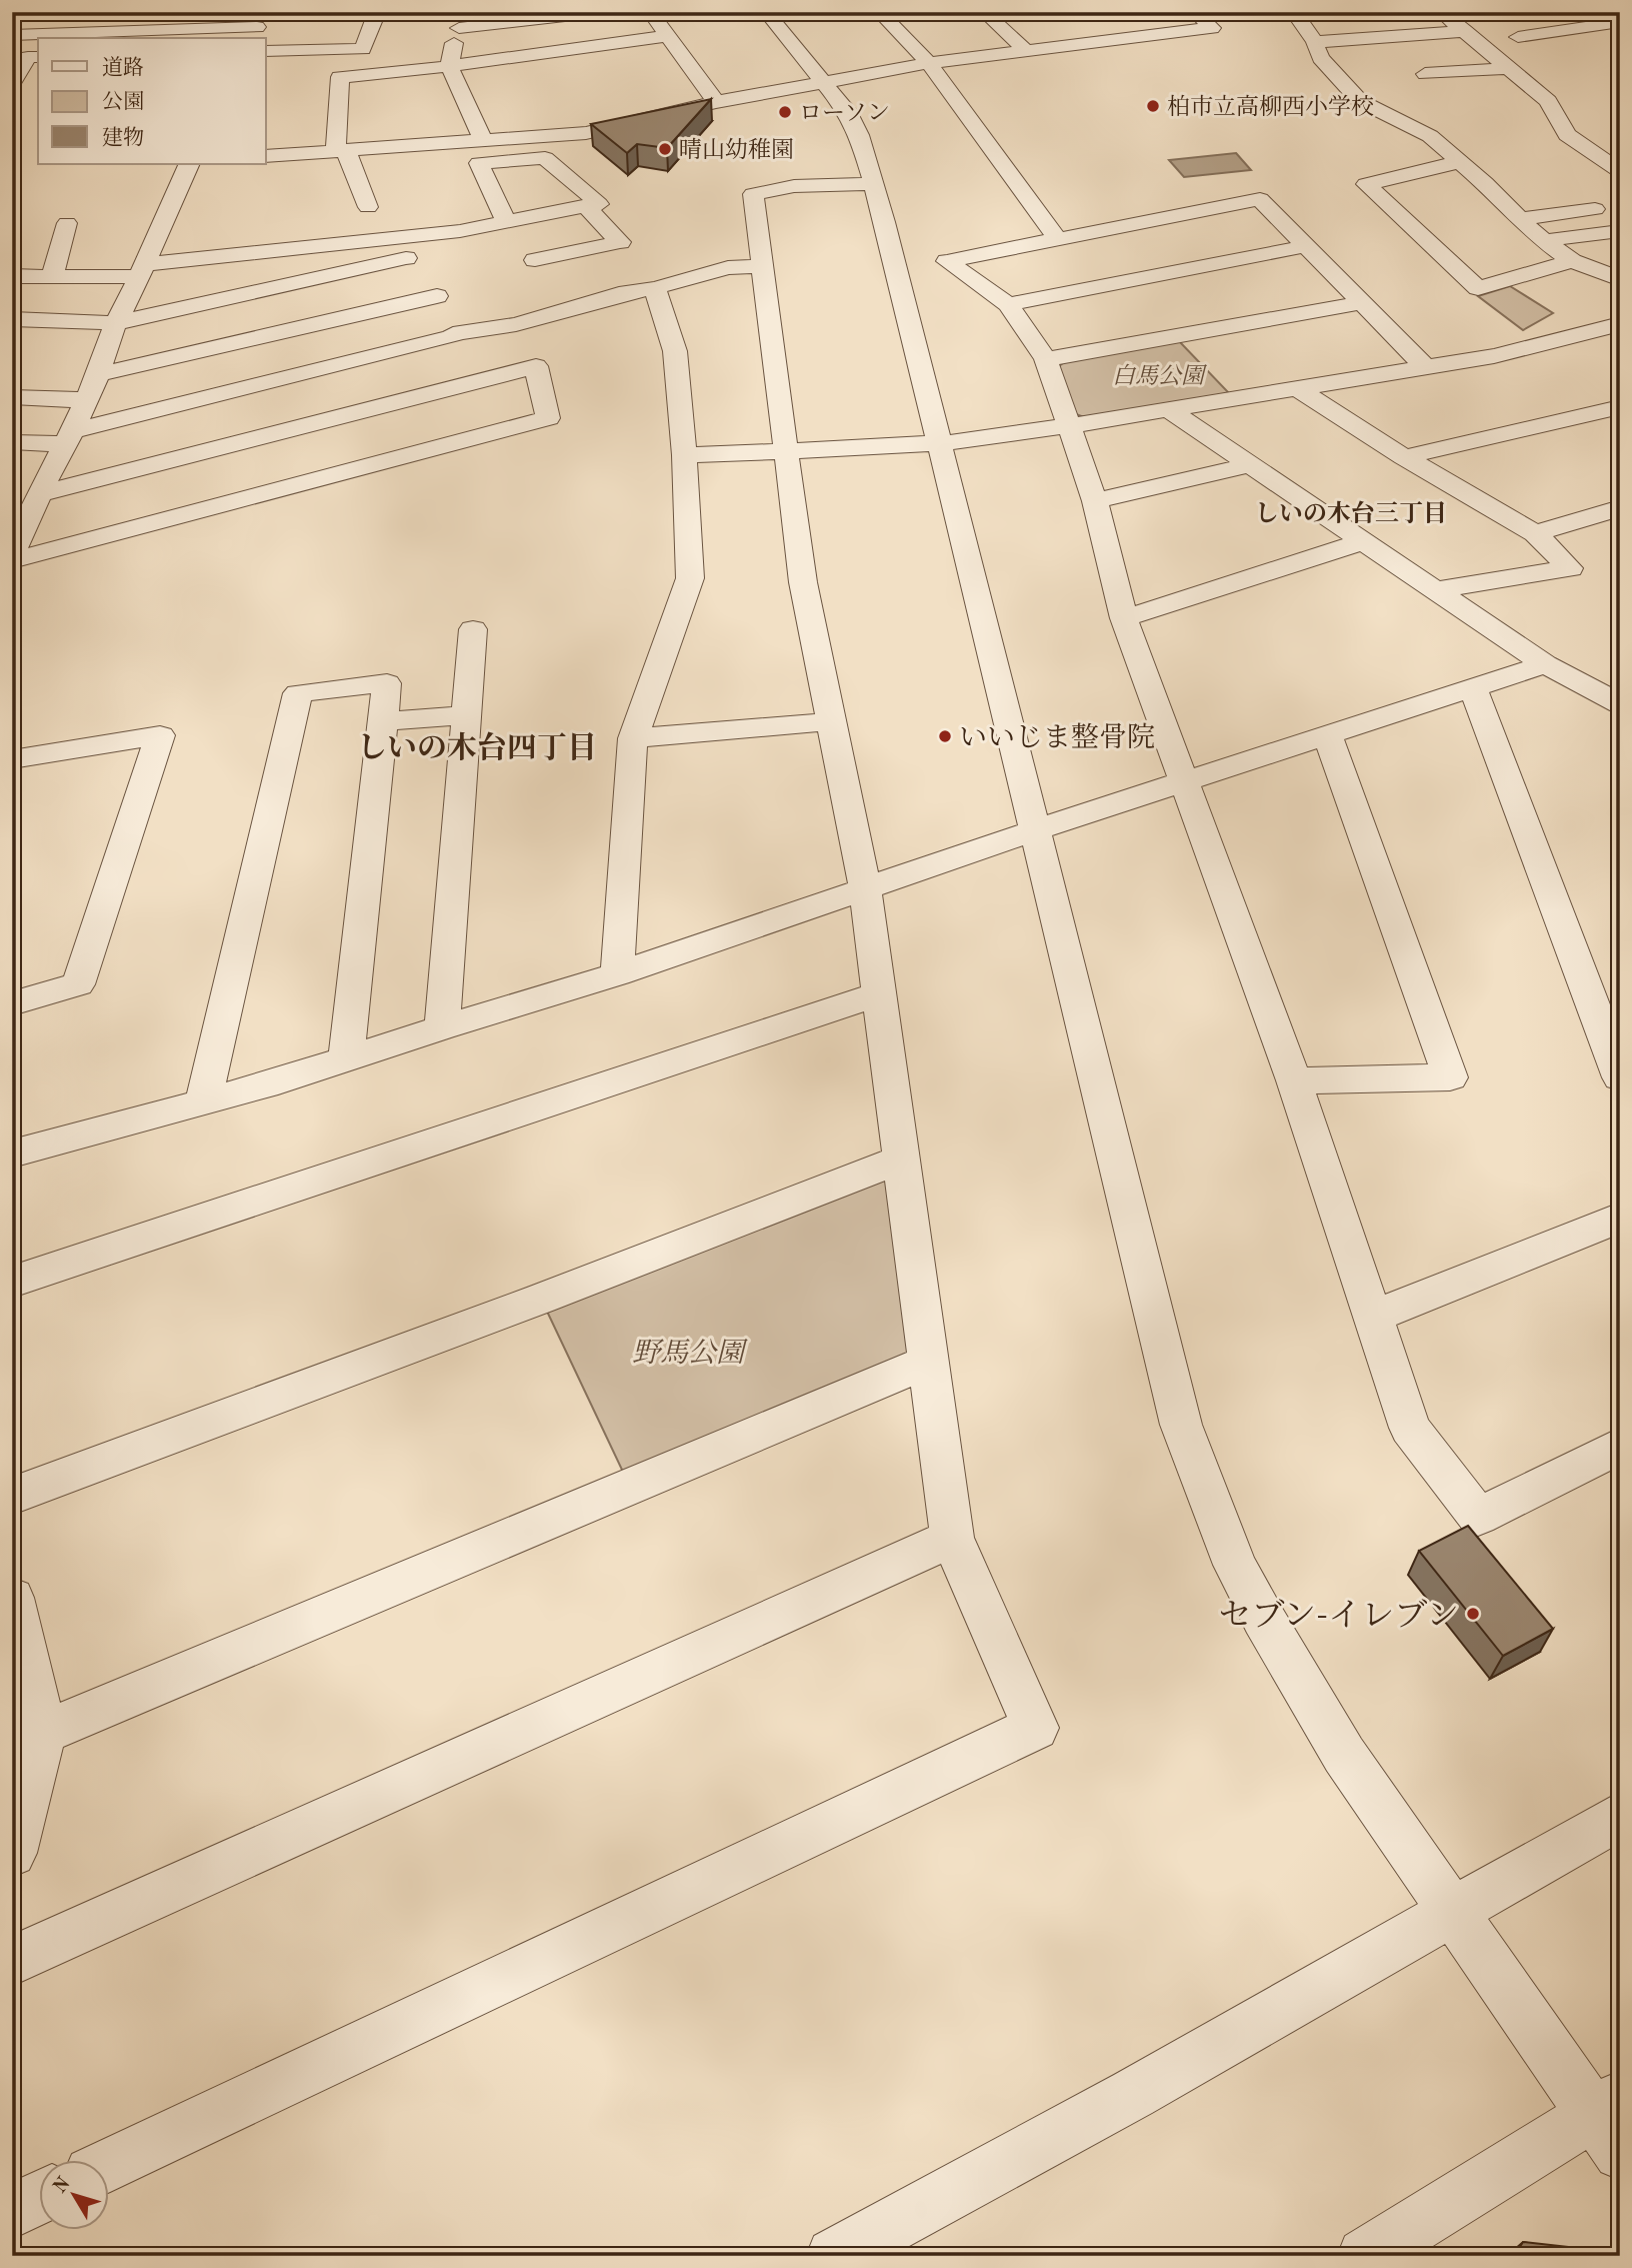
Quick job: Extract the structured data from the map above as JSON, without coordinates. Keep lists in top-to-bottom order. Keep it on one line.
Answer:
{"districts":["しいの木台三丁目","しいの木台四丁目"],"parks":["白馬公園","野馬公園"],"places":["柏市立高柳西小学校","ローソン","晴山幼稚園","いいじま整骨院","セブン-イレブン"],"legend":["道路","公園","建物"],"north":"top left"}
